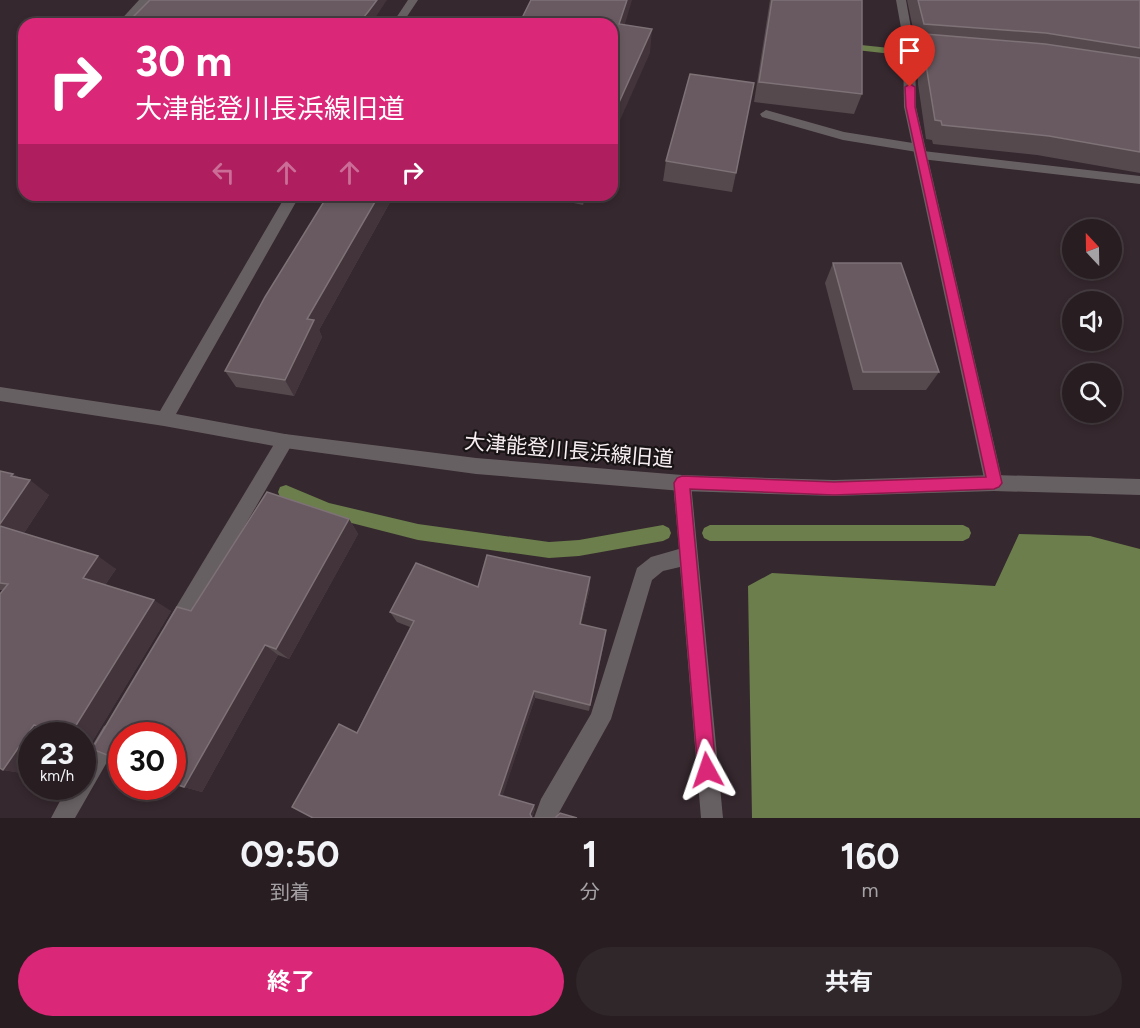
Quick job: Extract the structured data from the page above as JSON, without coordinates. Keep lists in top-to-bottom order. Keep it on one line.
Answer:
{"streets":{"street":["大津能登川長浜線旧道"]},"north":"top","page":{"turn":["30 m","大津能登川長浜線旧道"],"speed":"23 km/h","limit":"30","eta":["09:50","到着","1","分","160","m"],"buttons":["終了","共有"]}}
